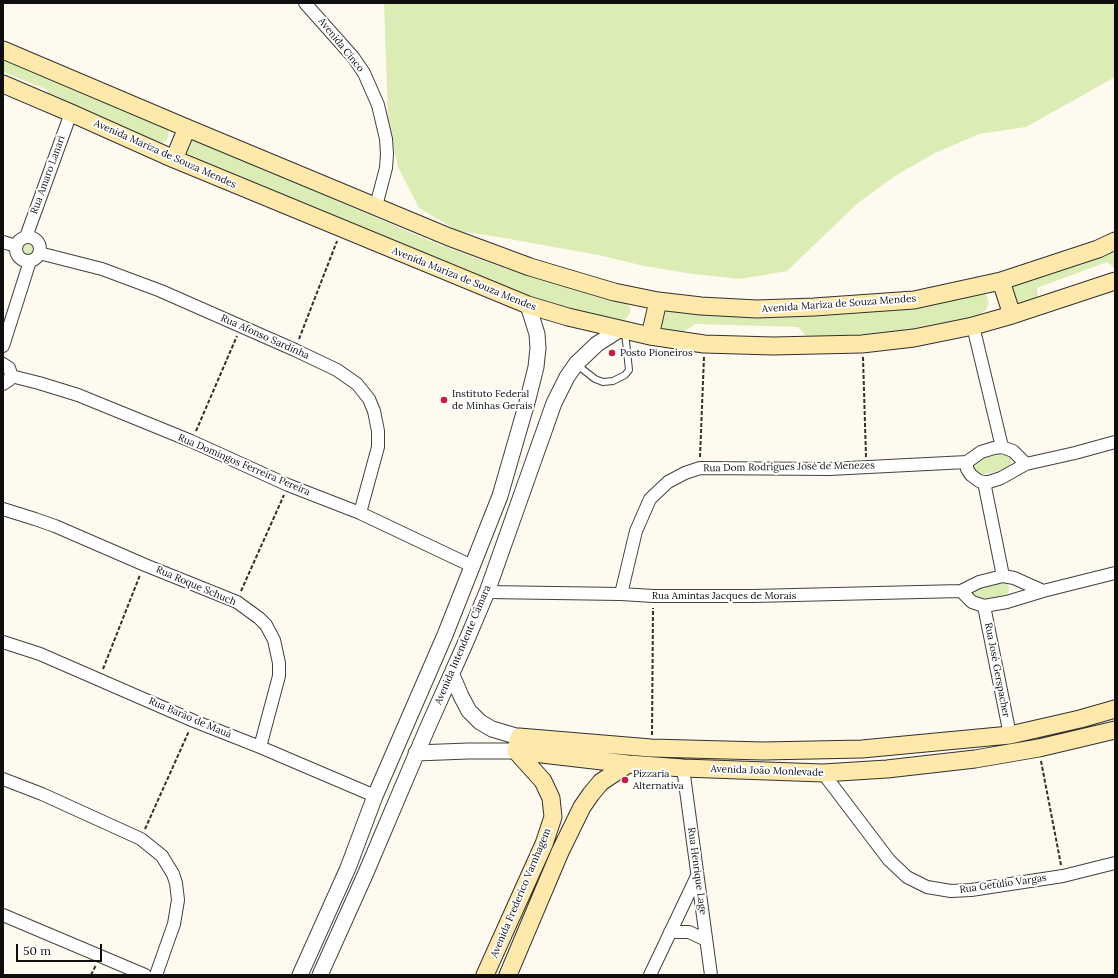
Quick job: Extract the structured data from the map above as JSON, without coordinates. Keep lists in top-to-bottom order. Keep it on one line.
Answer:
{"streets":{"main road":["Avenida Mariza de Souza Mendes","Avenida João Monlevade","Avenida Frederico Varnhagem"],"street":["Avenida Cinco","Rua Amaro Lanari","Rua Afonso Sardinha","Rua Domingos Ferreira Pereira","Rua Dom Rodrigues José de Menezes","Rua Roque Schuch","Rua Amintas Jacques de Morais","Avenida Intendente Câmara","Rua José Gerspacher","Rua Barão de Mauá","Rua Henrique Lage","Rua Getúlio Vargas"]},"crossings":[["Avenida Cinco","Avenida Mariza de Souza Mendes"],["Avenida Mariza de Souza Mendes","Rua Amaro Lanari"],["Avenida Mariza de Souza Mendes","Avenida Intendente Câmara"],["Rua Amaro Lanari","Rua Afonso Sardinha"],["Rua Afonso Sardinha","Rua Domingos Ferreira Pereira"],["Rua Domingos Ferreira Pereira","Avenida Intendente Câmara"],["Rua Dom Rodrigues José de Menezes","Rua Amintas Jacques de Morais"],["Rua Roque Schuch","Rua Barão de Mauá"],["Rua Amintas Jacques de Morais","Avenida Intendente Câmara"],["Avenida Intendente Câmara","Rua Barão de Mauá"],["Avenida Intendente Câmara","Avenida João Monlevade"],["Rua José Gerspacher","Avenida João Monlevade"],["Avenida João Monlevade","Rua Henrique Lage"],["Avenida João Monlevade","Rua Getúlio Vargas"],["Avenida João Monlevade","Avenida Frederico Varnhagem"]],"places":["Posto Pioneiros","Instituto Federal de Minhas Gerais","Pizzaria Alternativa"],"scale_bar":"50 m"}
